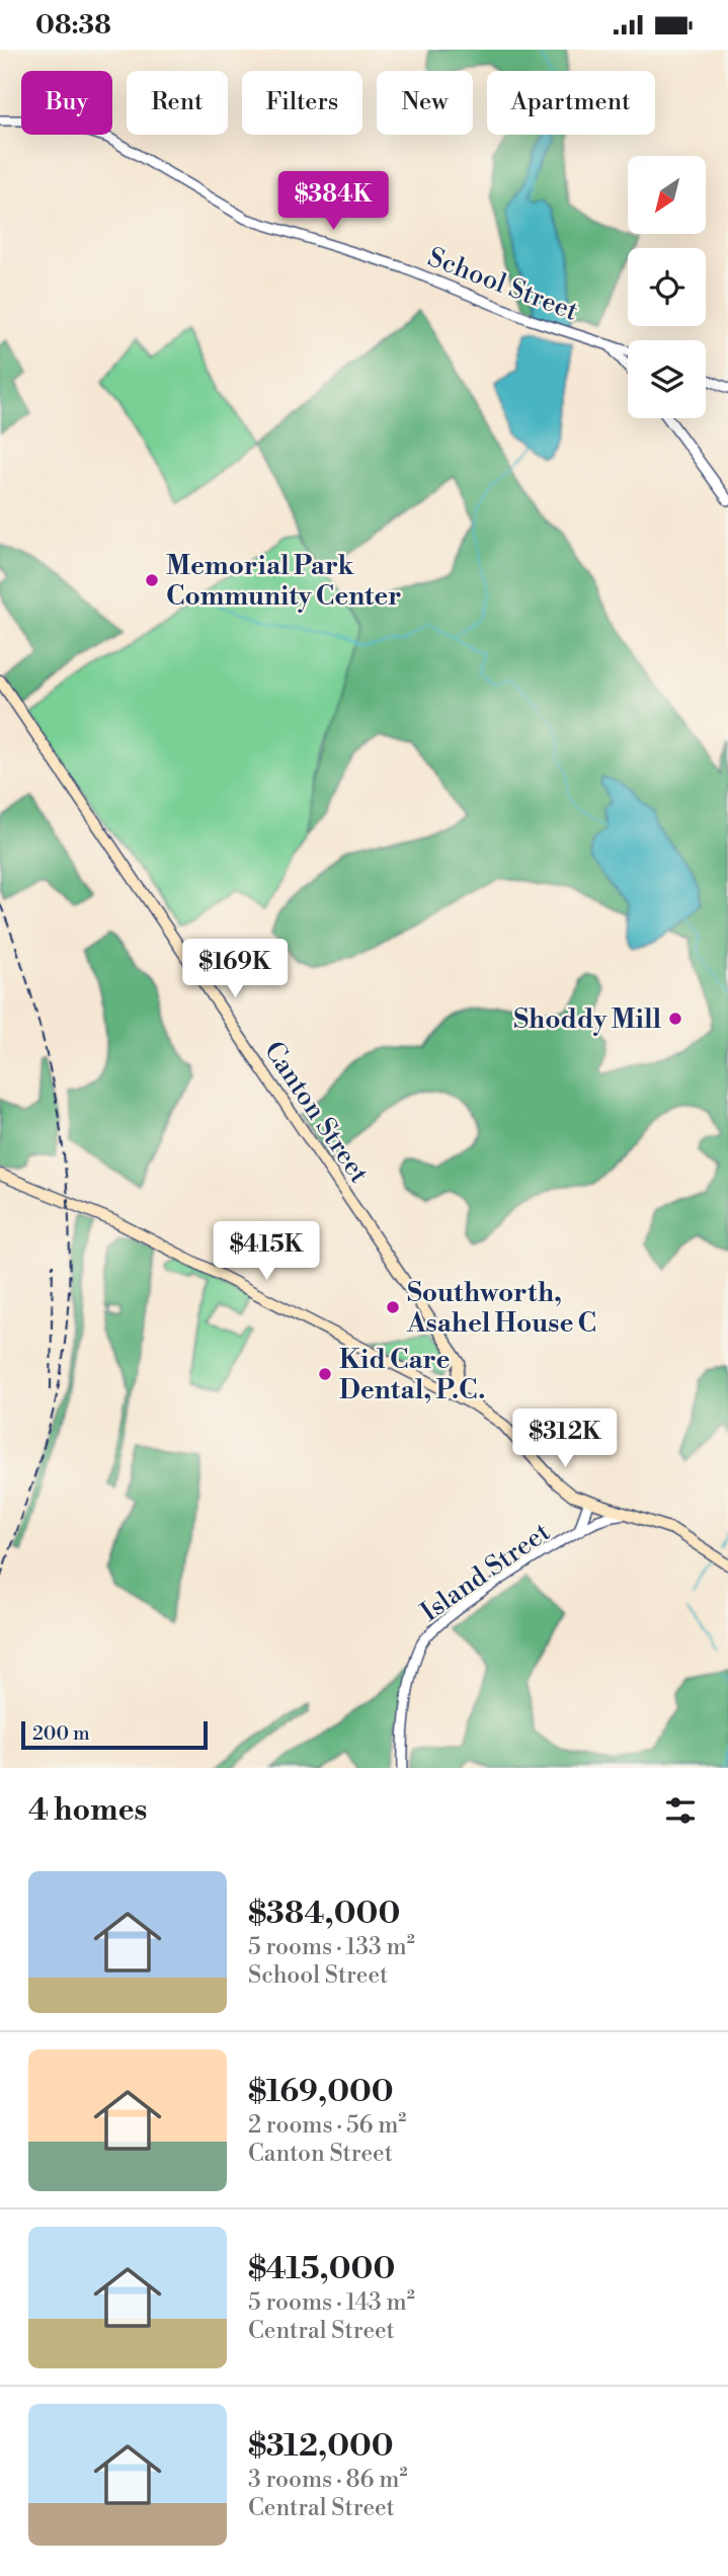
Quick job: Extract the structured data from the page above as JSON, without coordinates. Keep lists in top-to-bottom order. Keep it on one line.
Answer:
{"streets":{"main road":["Canton Street"],"street":["School Street","Island Street"]},"places":["Memorial Park Community Center","Shoddy Mill","Southworth, Asahel House C","Kid Care Dental, P.C."],"scale_bar":"200 m","north":"bottom left","page":{"status":"08:38","chip":["Buy","Rent","Filters","New","Apartment"],"price":["$384K","$169K","$415K","$312K"],"scale":"200 m","heading":"4 homes","list":[{"name":"$384,000","note":"5 rooms · 133 m² · School Street"},{"name":"$169,000","note":"2 rooms · 56 m² · Canton Street"},{"name":"$415,000","note":"5 rooms · 143 m² · Central Street"},{"name":"$312,000","note":"3 rooms · 86 m² · Central Street"}]}}
